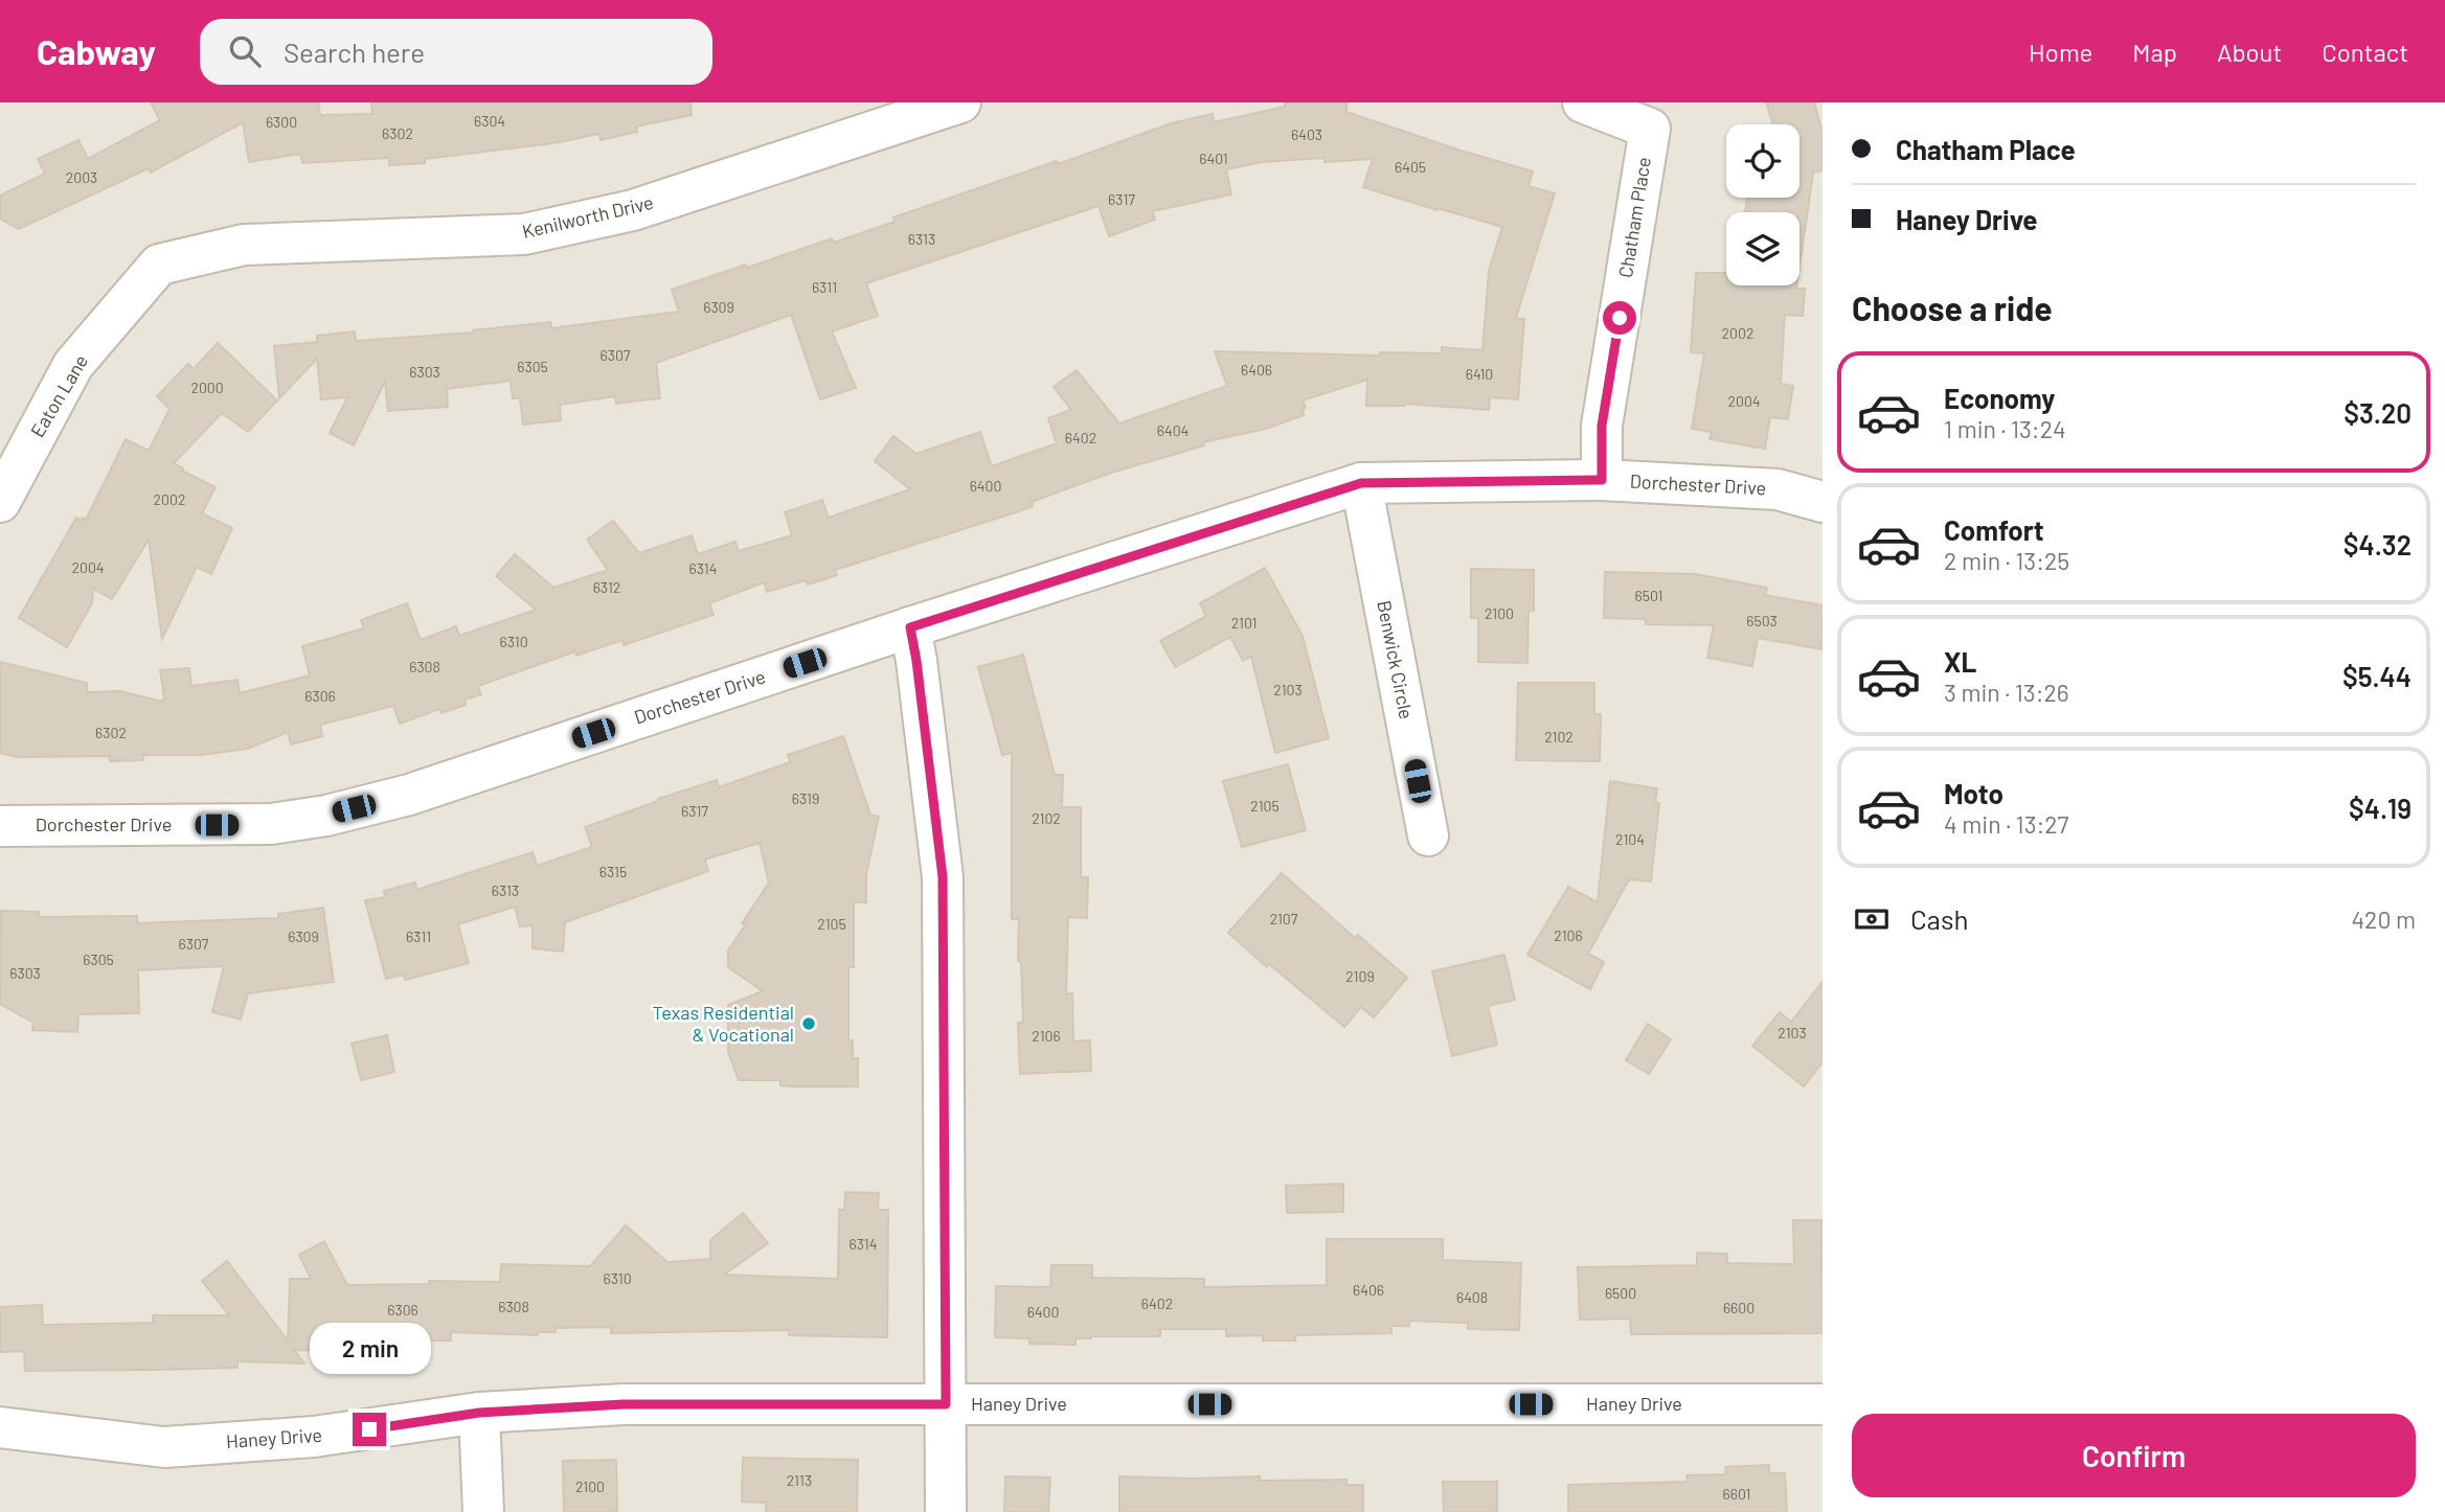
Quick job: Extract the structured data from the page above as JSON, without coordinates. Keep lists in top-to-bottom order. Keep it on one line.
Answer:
{"streets":{"street":["Kenilworth Drive","Chatham Place","Eaton Lane","Dorchester Drive","Benwick Circle","Haney Drive"]},"crossings":[["Kenilworth Drive","Eaton Lane"],["Chatham Place","Dorchester Drive"],["Dorchester Drive","Benwick Circle"]],"places":["Texas Residential & Vocational"],"house_numbers":["6304","6300","6302","6403","6401","6405","2003","6317","6313","6311","6309","2002","6307","6305","6406","6303","6410","2000","2004","6404","6402","6400","2002","2004","6314","6312","6501","2100","6503","2101","6310","6308","2103","6306","6302","2102","6319","2105","6317","2102","2104","6315","6313","2107","2105","2106","6309","6311","6307","6305","6303","2109","2103","2106","6314","6310","6406","6500","6408","6402","6308","6600","6306","6400","2113","2100","6601"],"page":{"header":"Cabway","search":"Search here","nav":["Home","Map","About","Contact"],"banner":["Chatham Place","Haney Drive"],"heading":"Choose a ride","list":[{"name":"Economy","note":"1 min · 13:24","value":"$3.20"},{"name":"Comfort","note":"2 min · 13:25","value":"$4.32"},{"name":"XL","note":"3 min · 13:26","value":"$5.44"},{"name":"Moto","note":"4 min · 13:27","value":"$4.19"}],"pay":["Cash","420 m"],"bubble":"2 min","buttons":"Confirm"}}
